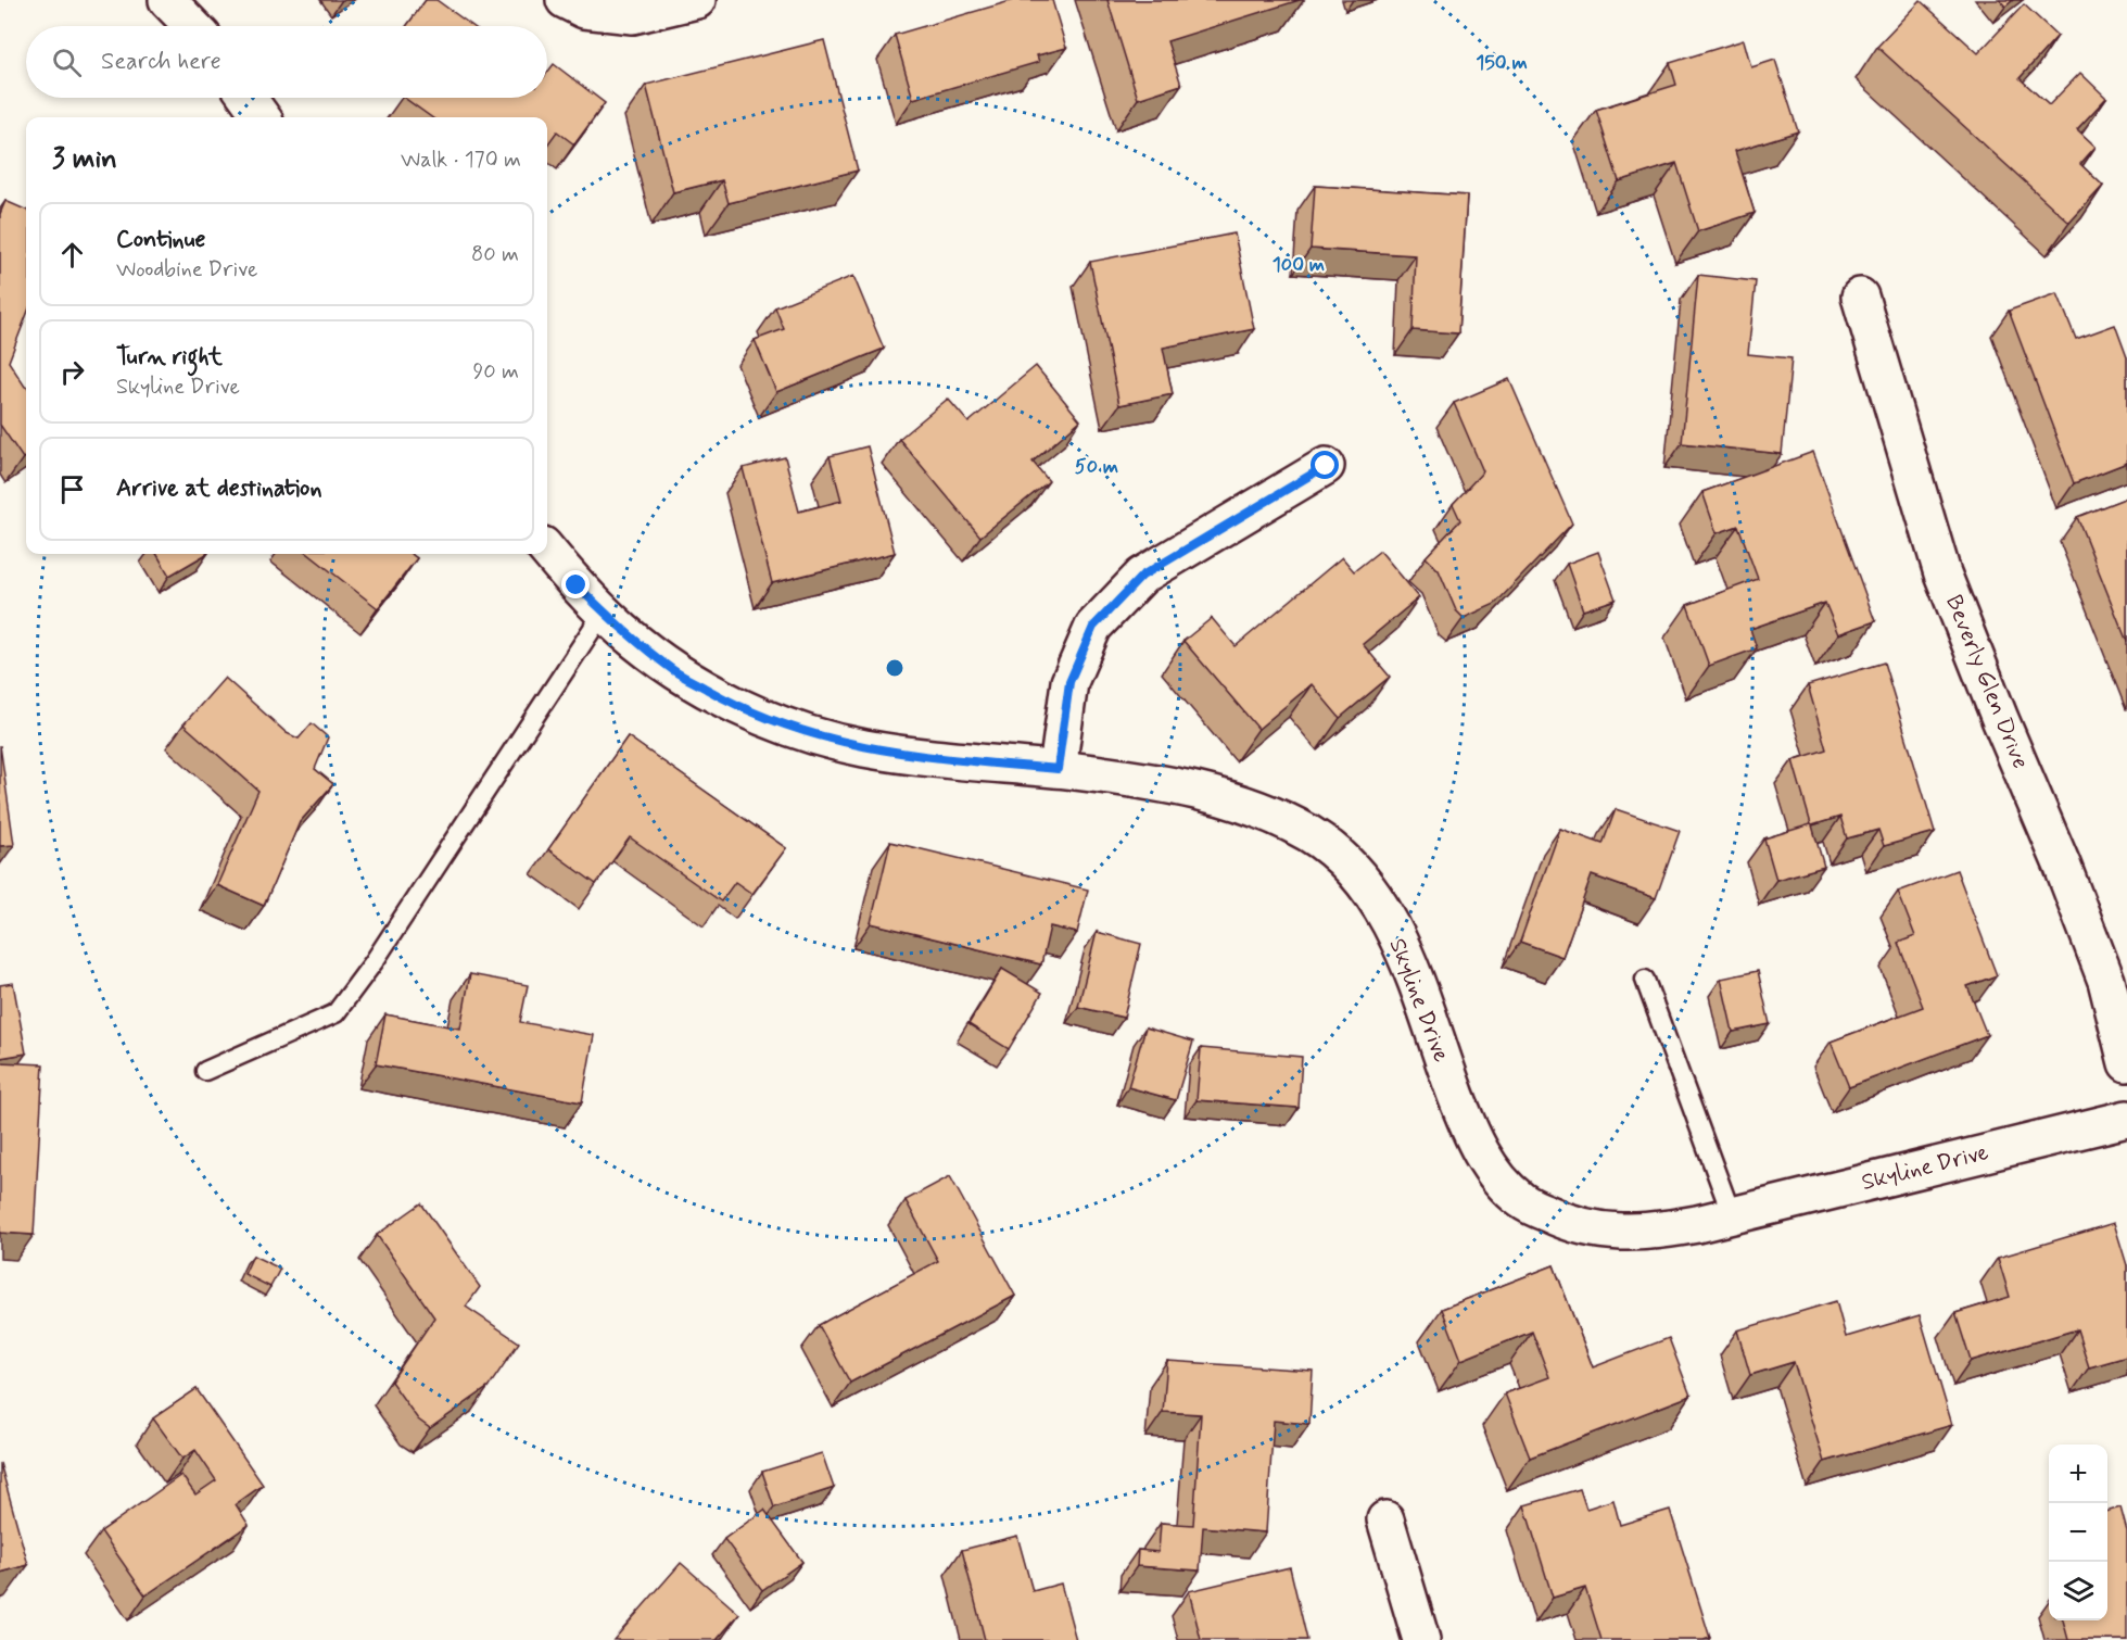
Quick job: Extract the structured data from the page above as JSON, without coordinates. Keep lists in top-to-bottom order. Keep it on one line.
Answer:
{"streets":{"street":["Beverly Glen Drive","Skyline Drive"]},"page":{"search":"Search here","heading":["3 min","Walk · 170 m"],"list":[["Continue","Woodbine Drive","80 m"],["Turn right","Skyline Drive","90 m"],"Arrive at destination"],"map_buttons":["+","−"]},"rings":["150 m","100 m","50 m"]}
